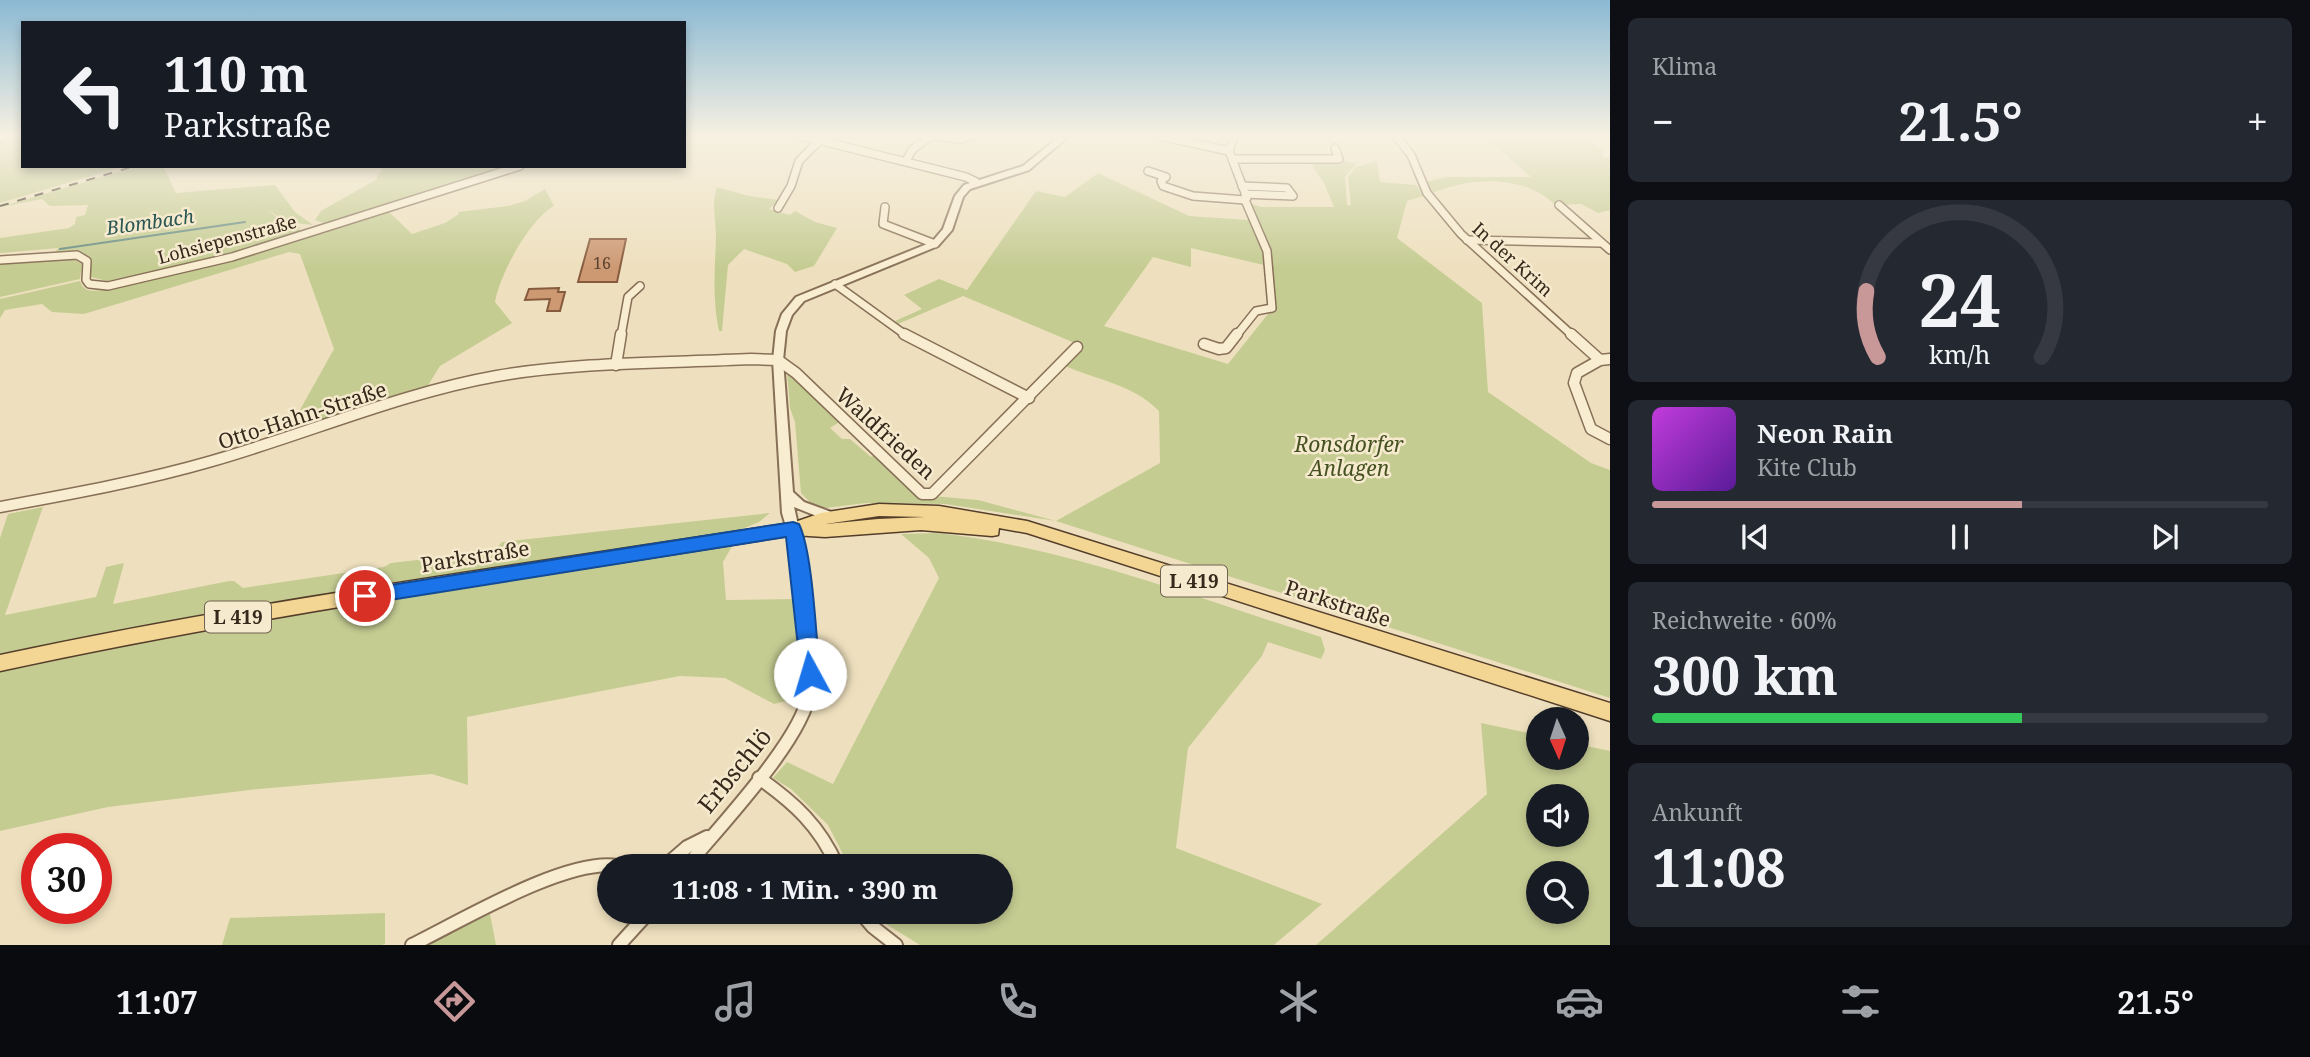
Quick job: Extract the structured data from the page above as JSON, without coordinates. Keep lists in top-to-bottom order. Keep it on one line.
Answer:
{"streets":{"main road":["Parkstraße","L 419"],"street":["Lohsiepenstraße","In der Krim","Otto-Hahn-Straße","Waldfrieden","Erbschlö"]},"crossings":[["Otto-Hahn-Straße","Waldfrieden"],["Parkstraße","Erbschlö"]],"water":["Blombach"],"parks":["Ronsdorfer Anlagen"],"house_numbers":["16"],"north":"bottom","page":{"tile":["Klima",["Reichweite · 60%","300 km"],["Ankunft","11:08"]],"turn":["110 m","Parkstraße"],"heat":["−","21.5°","+"],"song":["Neon Rain","Kite Club"],"limit":"30","trip":"11:08 · 1 Min. · 390 m","tabs":["11:07","21.5°"],"gauge":["24","km/h"]}}
